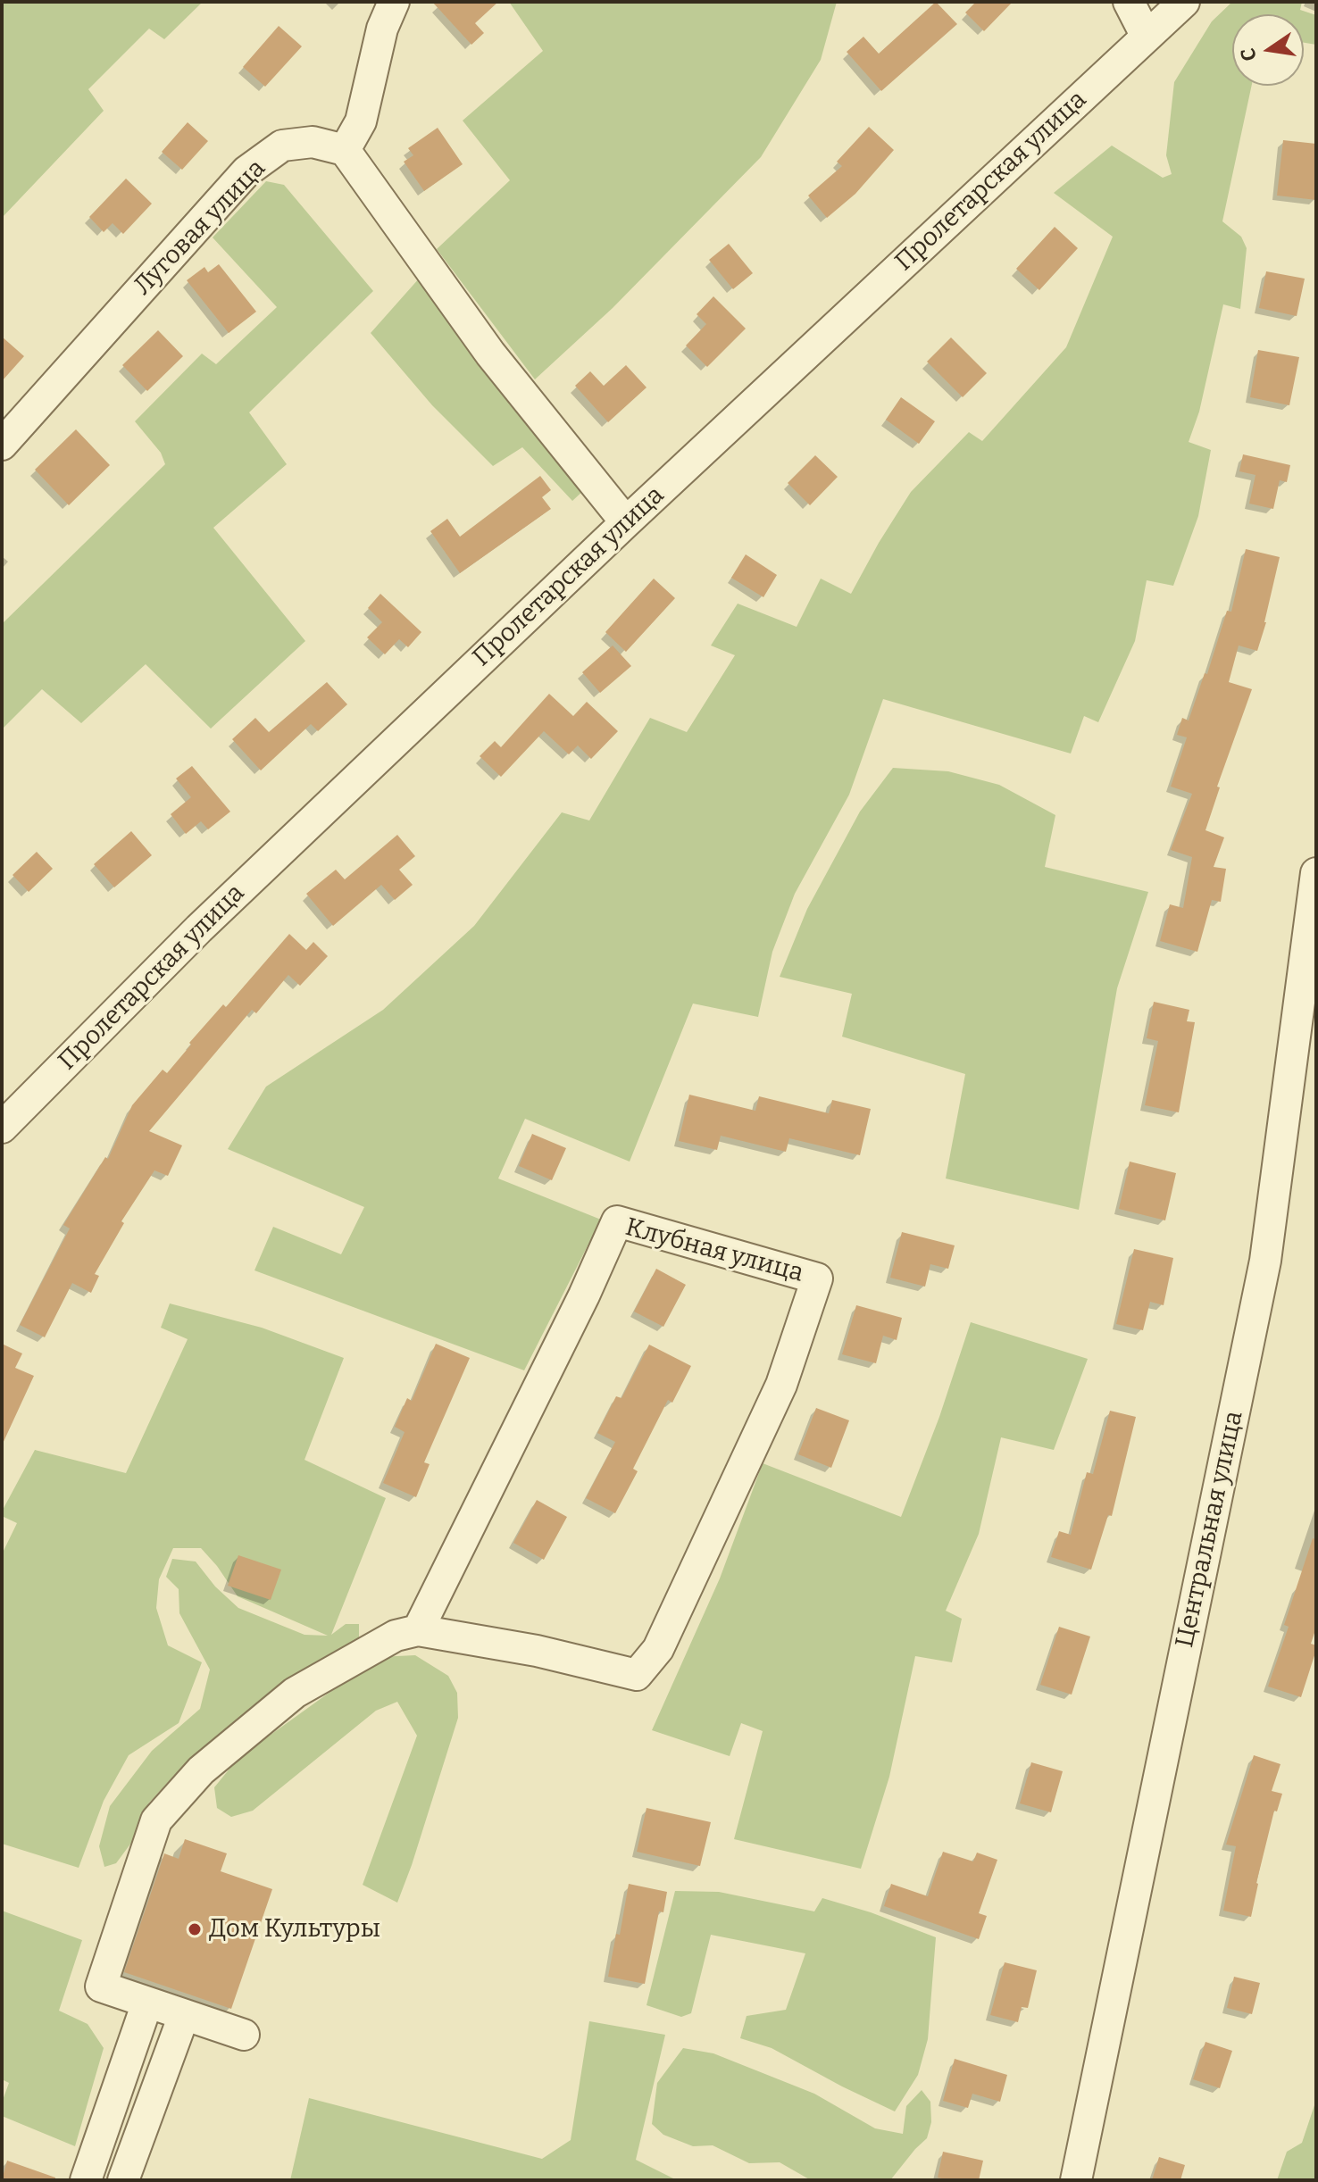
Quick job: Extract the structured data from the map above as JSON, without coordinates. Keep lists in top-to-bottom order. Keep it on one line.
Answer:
{"streets":{"street":["Пролетарская улица","Луговая улица","Клубная улица","Центральная улица"]},"places":["Дом Культуры"],"north":"left"}
